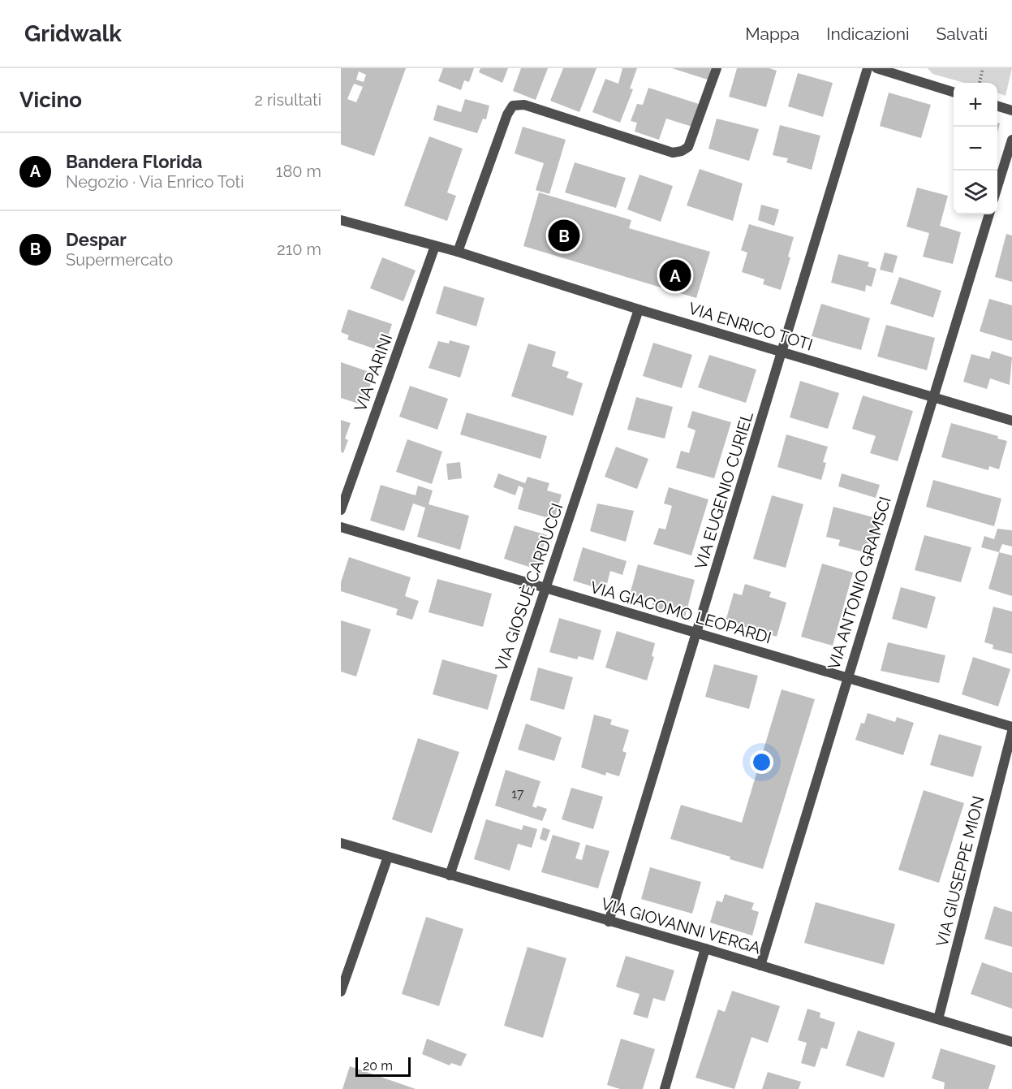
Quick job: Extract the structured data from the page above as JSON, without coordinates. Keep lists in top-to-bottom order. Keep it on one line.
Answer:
{"streets":{"street":["VIA ENRICO TOTI","VIA PARINI","VIA EUGENIO CURIEL","VIA ANTONIO GRAMSCI","VIA GIOSUÈ CARDUCCI","VIA GIACOMO LEOPARDI","VIA GIUSEPPE MION","VIA GIOVANNI VERGA"]},"crossings":[["VIA ENRICO TOTI","VIA PARINI"],["VIA ENRICO TOTI","VIA EUGENIO CURIEL"],["VIA ENRICO TOTI","VIA ANTONIO GRAMSCI"],["VIA ENRICO TOTI","VIA GIOSUÈ CARDUCCI"],["VIA EUGENIO CURIEL","VIA GIACOMO LEOPARDI"],["VIA EUGENIO CURIEL","VIA GIOVANNI VERGA"],["VIA ANTONIO GRAMSCI","VIA GIACOMO LEOPARDI"],["VIA ANTONIO GRAMSCI","VIA GIOVANNI VERGA"],["VIA GIOSUÈ CARDUCCI","VIA GIACOMO LEOPARDI"],["VIA GIOSUÈ CARDUCCI","VIA GIOVANNI VERGA"],["VIA GIUSEPPE MION","VIA GIOVANNI VERGA"]],"house_numbers":["17"],"scale_bar":"20 m","page":{"header":"Gridwalk","nav":["Mappa","Indicazioni","Salvati"],"heading":["Vicino","2 risultati"],"map_buttons":["+","−"],"list":[{"mark":"A","name":"Bandera Florida","note":"Negozio · Via Enrico Toti","value":"180 m"},{"mark":"B","name":"Despar","note":"Supermercato","value":"210 m"}],"pins":["B","A"],"scale":"20 m"}}
